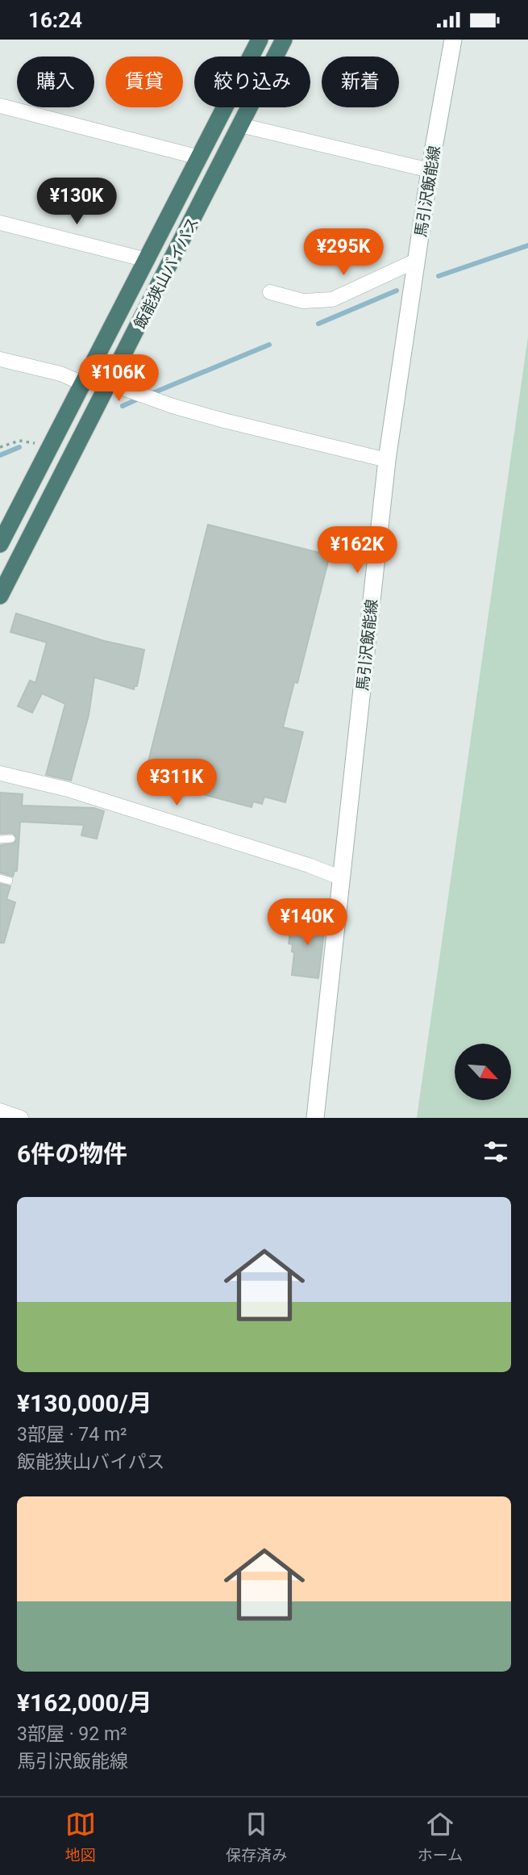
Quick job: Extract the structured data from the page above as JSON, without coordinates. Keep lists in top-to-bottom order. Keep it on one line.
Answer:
{"streets":{"highway":["飯能狭山バイパス"],"main road":["馬引沢飯能線"]},"north":"bottom right","page":{"status":"16:24","chip":["購入","賃貸","絞り込み","新着"],"price":["¥130K","¥295K","¥106K","¥162K","¥311K","¥140K"],"heading":"6件の物件","list":[{"name":"¥130,000/月","note":"3部屋 · 74 m² · 飯能狭山バイパス"},{"name":"¥162,000/月","note":"3部屋 · 92 m² · 馬引沢飯能線"}],"tabs":["地図","保存済み","ホーム"]}}
